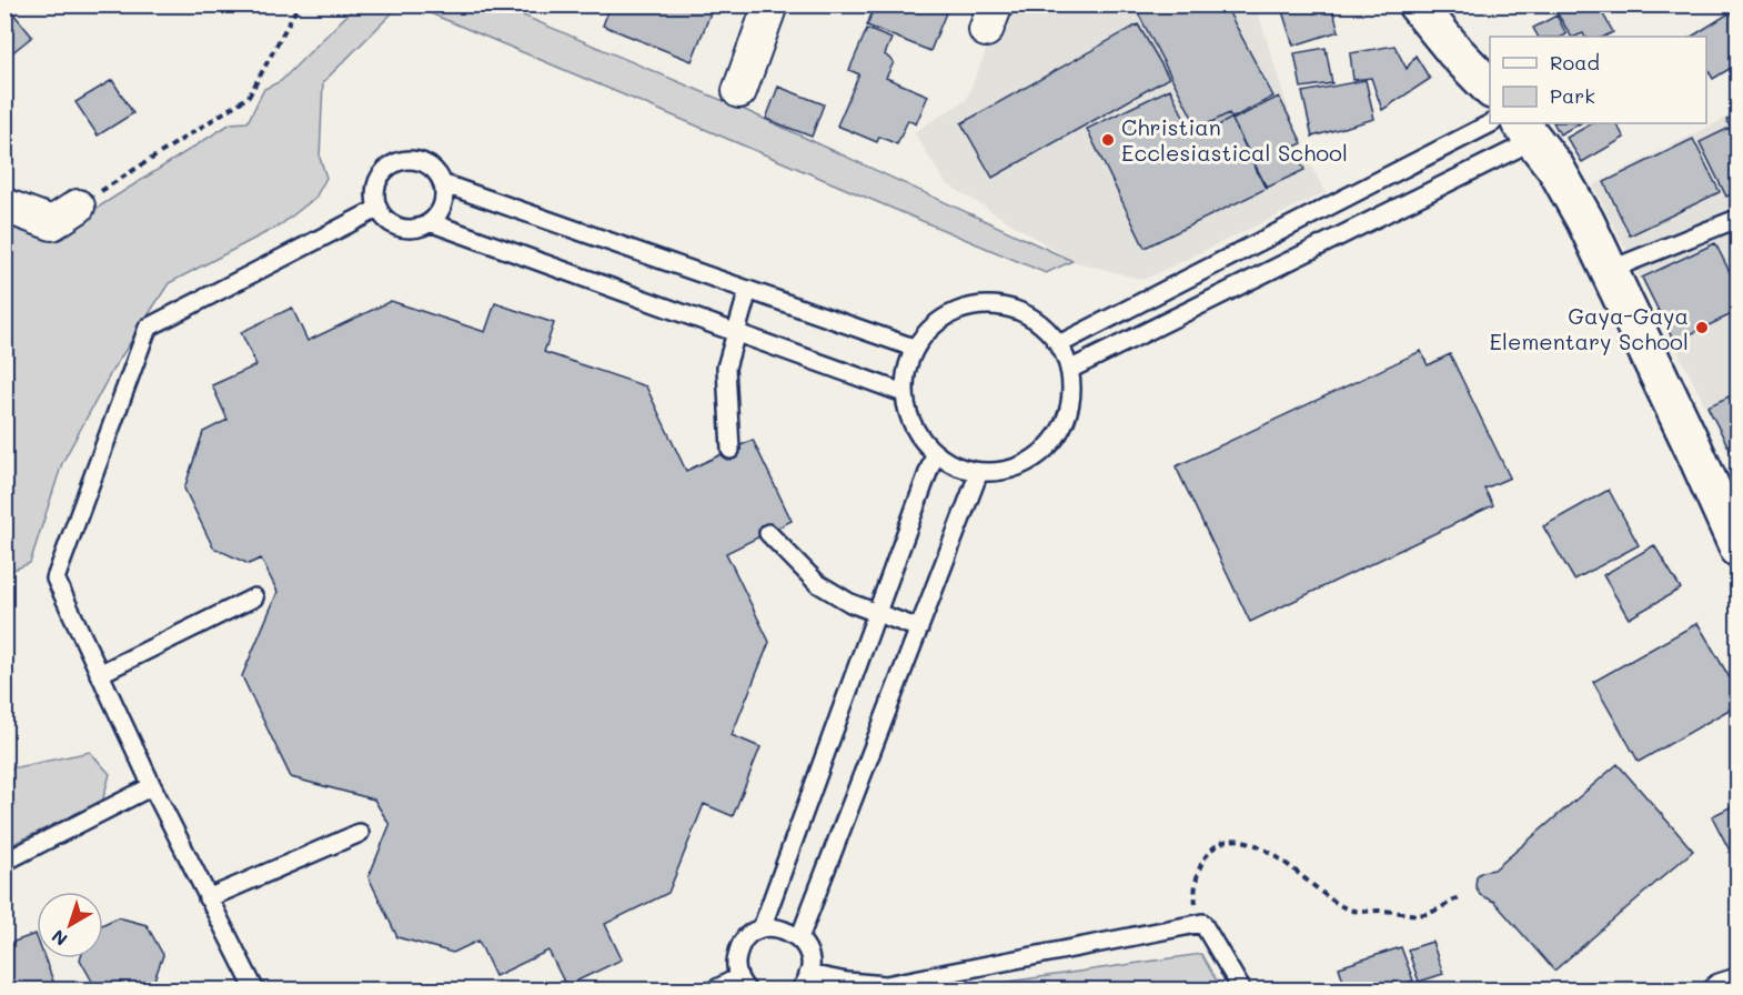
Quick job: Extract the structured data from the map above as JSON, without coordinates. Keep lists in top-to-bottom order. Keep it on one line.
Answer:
{"places":["Christian Ecclesiastical School","Gaya-Gaya Elementary School"],"legend":["Road","Park"],"north":"bottom left"}
